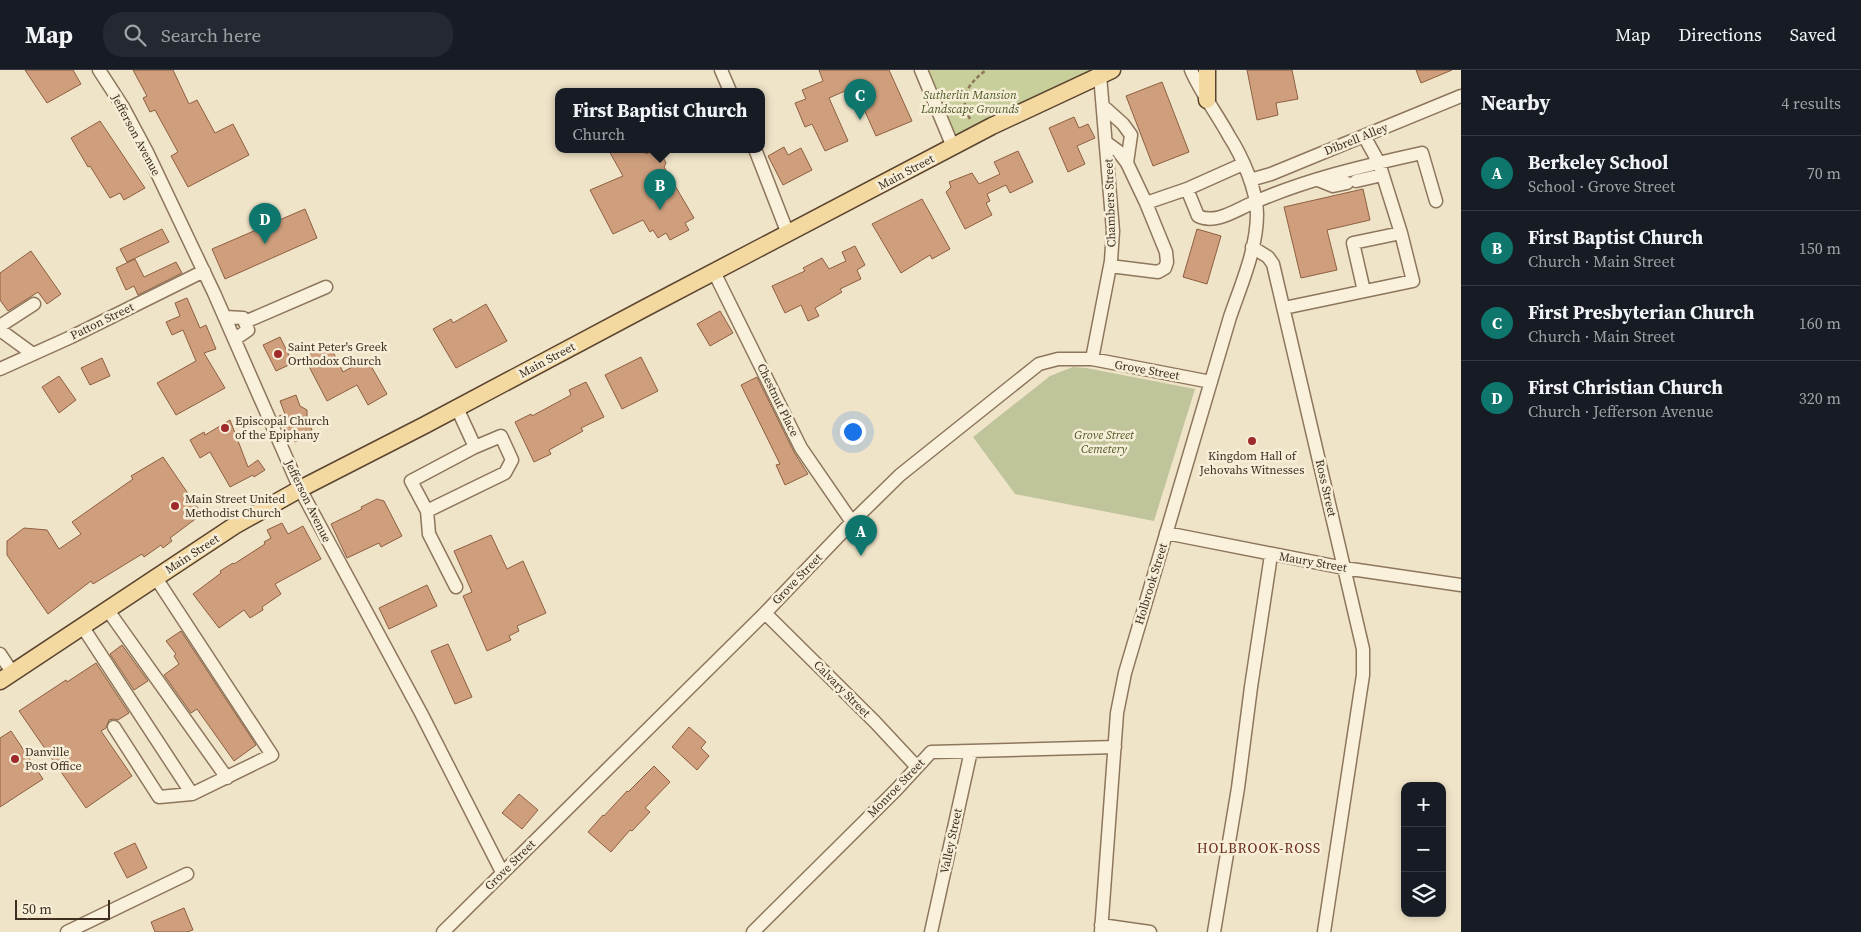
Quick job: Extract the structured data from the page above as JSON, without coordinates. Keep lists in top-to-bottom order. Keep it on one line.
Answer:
{"streets":{"main road":["Main Street"],"street":["Jefferson Avenue","Dibrell Alley","Chambers Street","Patton Street","Grove Street","Chestnut Place","Ross Street","Maury Street","Holbrook Street","Calvary Street","Monroe Street","Valley Street"]},"crossings":[["Jefferson Avenue","Main Street"],["Jefferson Avenue","Patton Street"],["Jefferson Avenue","Grove Street"],["Main Street","Chambers Street"],["Main Street","Chestnut Place"],["Chambers Street","Grove Street"],["Grove Street","Chestnut Place"],["Grove Street","Holbrook Street"],["Grove Street","Calvary Street"],["Ross Street","Maury Street"],["Ross Street","Holbrook Street"],["Maury Street","Holbrook Street"],["Holbrook Street","Monroe Street"],["Calvary Street","Monroe Street"],["Monroe Street","Valley Street"]],"districts":["HOLBROOK-ROSS"],"parks":["Sutherlin Mansion Landscape Grounds","Grove Street Cemetery"],"places":["Saint Peter's Greek Orthodox Church","Episcopal Church of the Epiphany","Kingdom Hall of Jehovahs Witnesses","Main Street United Methodist Church","Danville Post Office"],"scale_bar":"50 m","page":{"header":"Map","search":"Search here","nav":["Map","Directions","Saved"],"heading":["Nearby","4 results"],"pins":["C","B","D","A"],"popup":["First Baptist Church","Church"],"list":[{"mark":"A","name":"Berkeley School","note":"School · Grove Street","value":"70 m"},{"mark":"B","name":"First Baptist Church","note":"Church · Main Street","value":"150 m"},{"mark":"C","name":"First Presbyterian Church","note":"Church · Main Street","value":"160 m"},{"mark":"D","name":"First Christian Church","note":"Church · Jefferson Avenue","value":"320 m"}],"map_buttons":["+","−"],"scale":"50 m"}}
